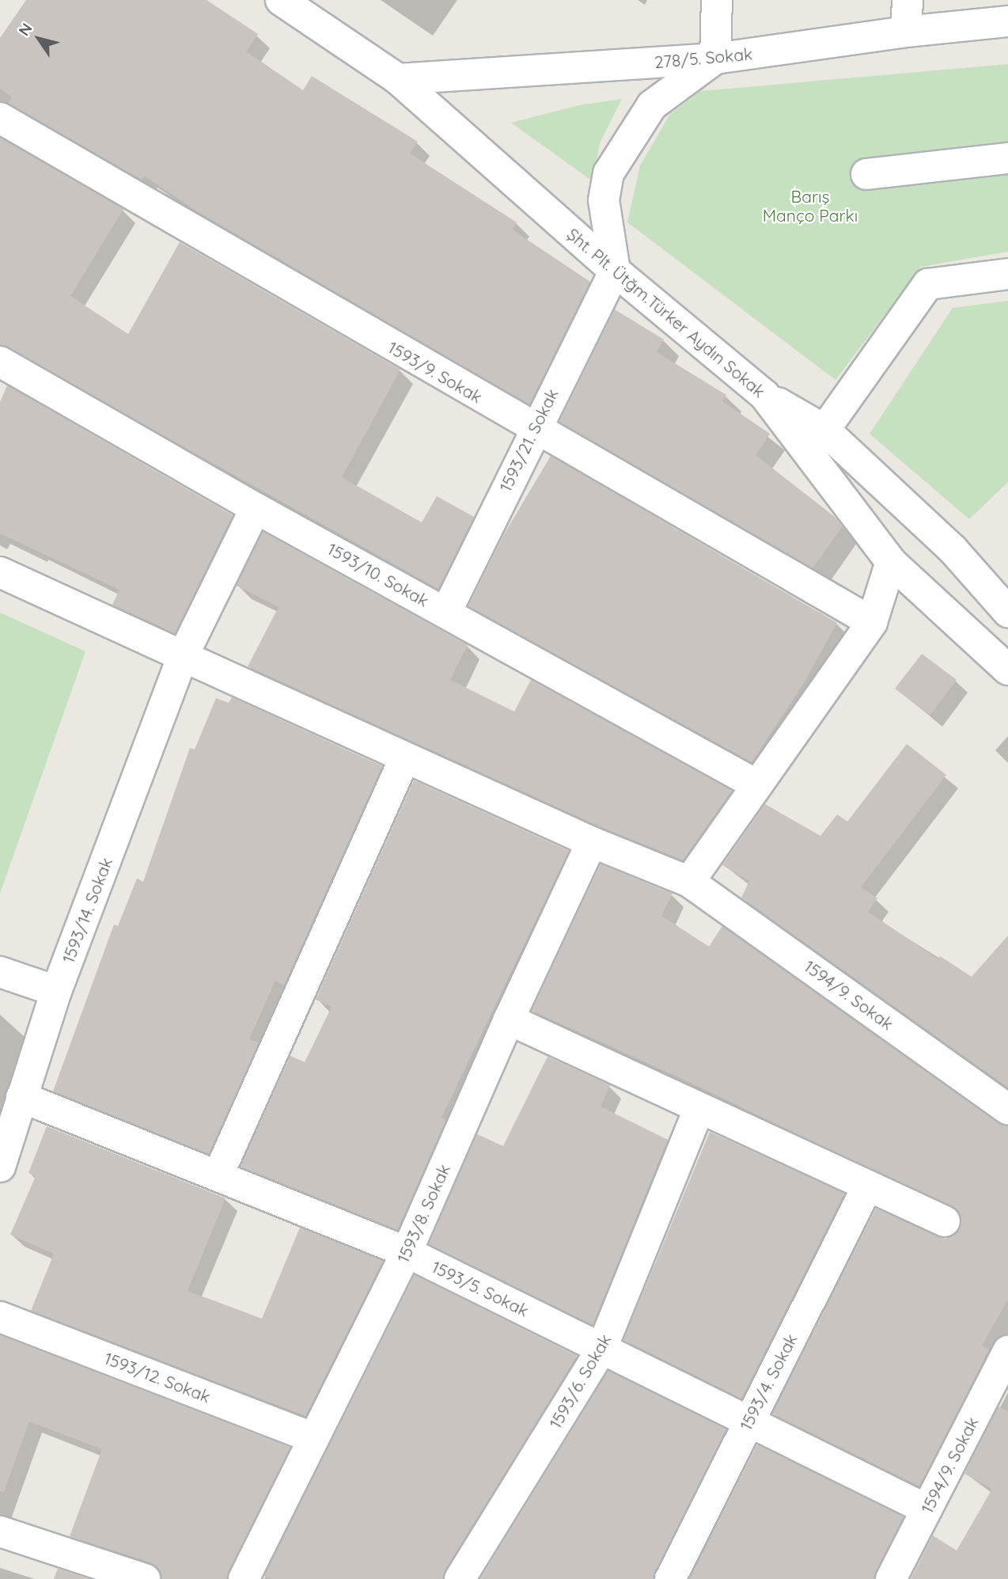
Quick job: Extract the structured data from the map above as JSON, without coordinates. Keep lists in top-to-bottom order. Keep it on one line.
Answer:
{"streets":{"street":["278/5. Sokak","Şht. Plt. Ütğm.Türker Aydın Sokak","1593/9. Sokak","1593/21. Sokak","1593/10. Sokak","1593/14. Sokak","1594/9. Sokak","1593/8. Sokak","1593/5. Sokak","1593/12. Sokak","1593/6. Sokak","1593/4. Sokak"]},"crossings":[["278/5. Sokak","Şht. Plt. Ütğm.Türker Aydın Sokak"],["Şht. Plt. Ütğm.Türker Aydın Sokak","1593/21. Sokak"],["1593/9. Sokak","1593/21. Sokak"],["1593/21. Sokak","1593/10. Sokak"],["1593/10. Sokak","1593/14. Sokak"],["1593/14. Sokak","1594/9. Sokak"],["1593/14. Sokak","1593/5. Sokak"],["1594/9. Sokak","1593/8. Sokak"],["1594/9. Sokak","1593/5. Sokak"],["1593/8. Sokak","1593/5. Sokak"],["1593/8. Sokak","1593/12. Sokak"],["1593/5. Sokak","1593/6. Sokak"],["1593/5. Sokak","1593/4. Sokak"]],"parks":["Barış Manço Parkı"],"north":"top left"}
